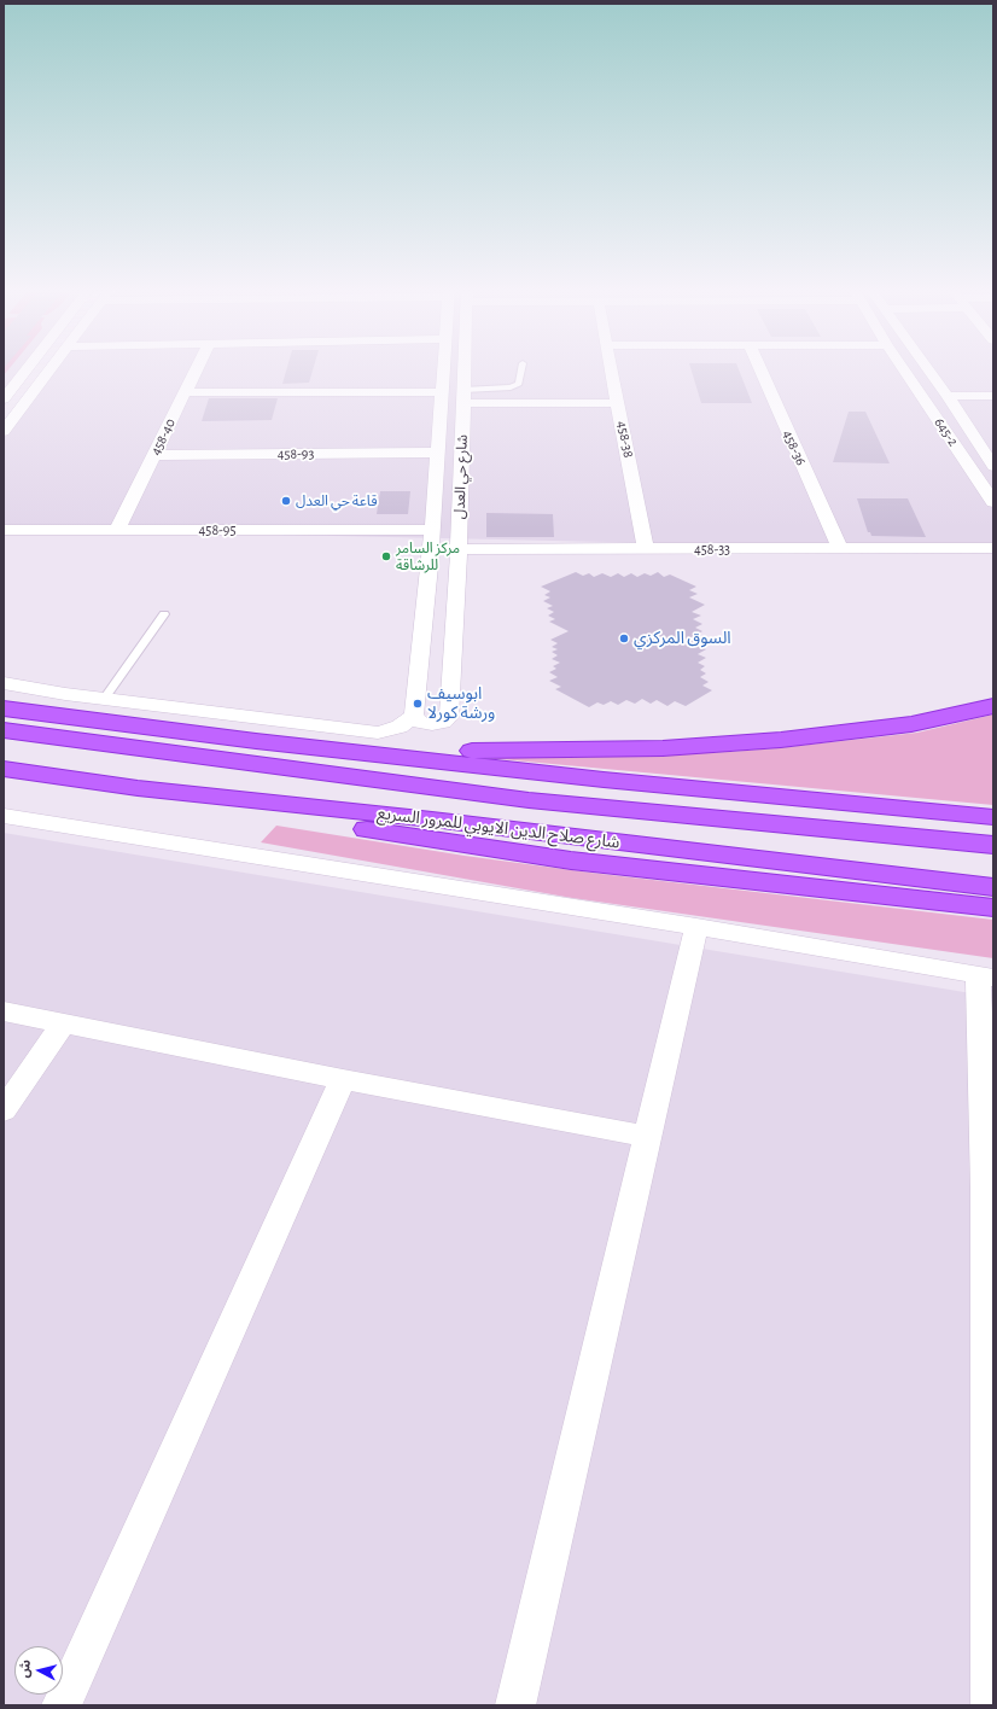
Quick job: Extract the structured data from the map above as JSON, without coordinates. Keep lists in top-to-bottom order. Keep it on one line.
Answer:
{"streets":{"highway":["شارع صلاح الدين الايوبي للمرور السريع"],"street":["645-2","458-40","458-38","458-36","458-93","شارع حي العدل","458-95","458-33"]},"crossings":[["458-40","458-93"],["458-40","458-95"],["458-38","458-33"],["458-36","458-33"],["458-93","شارع حي العدل"],["شارع حي العدل","458-95"],["شارع حي العدل","458-33"]],"places":["قاعة حي العدل","مركز السامر للرشاقة","السوق المركزي","ابوسيف ورشة كورلا"],"north":"left"}
